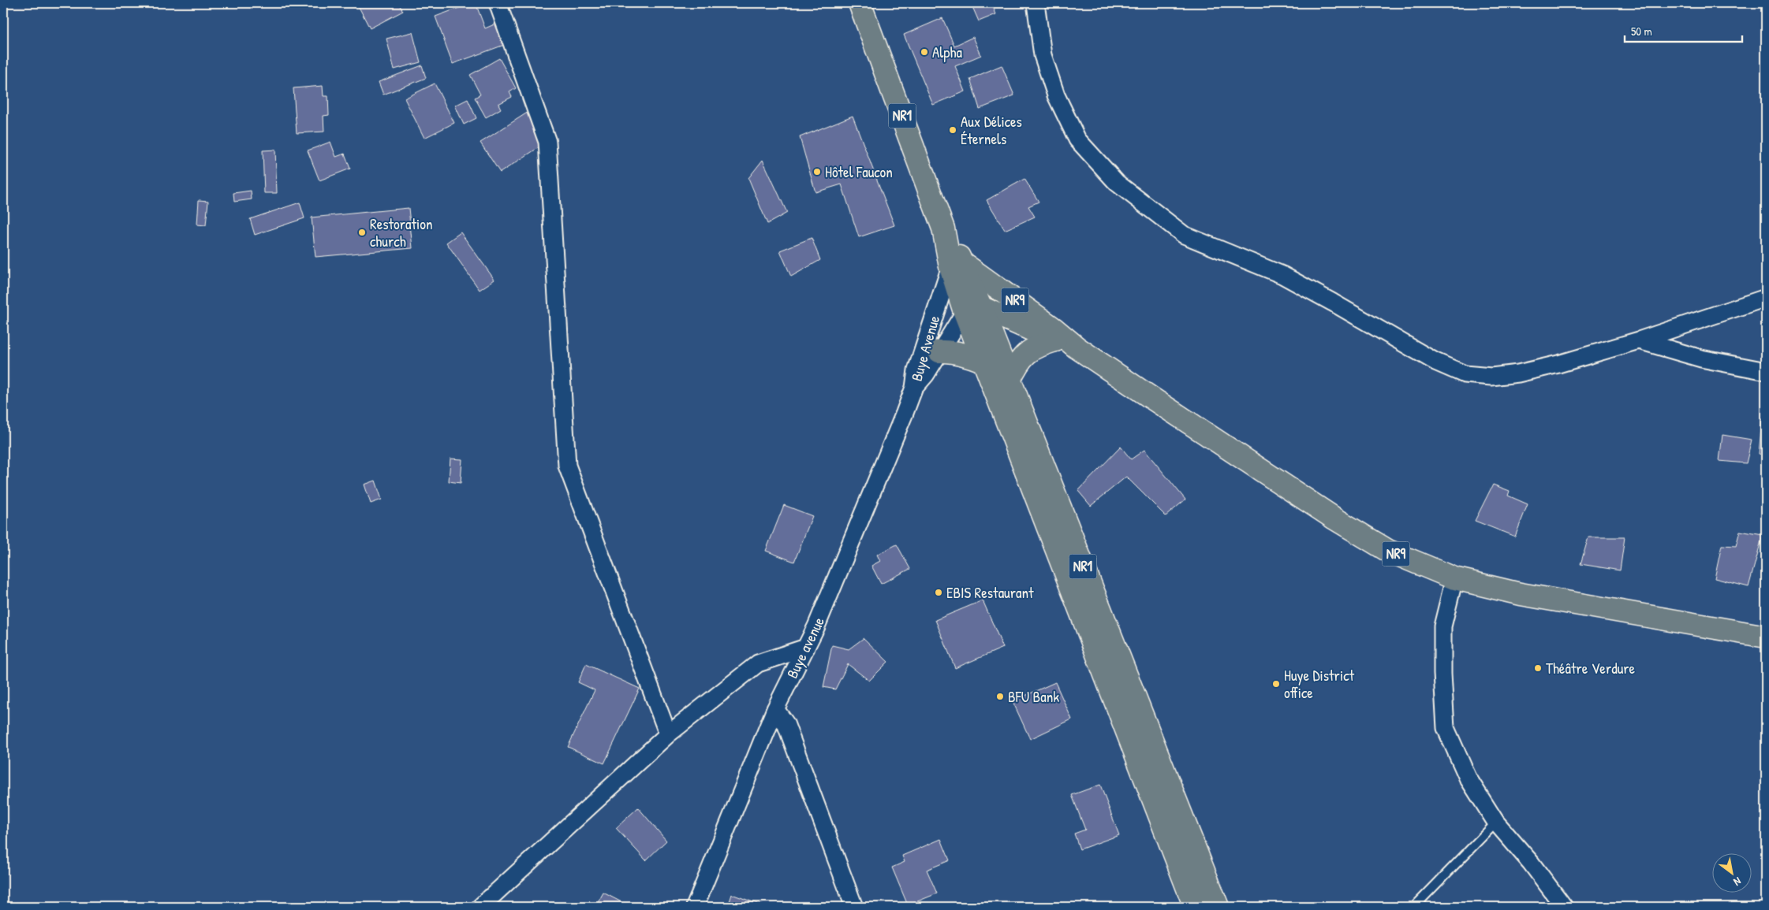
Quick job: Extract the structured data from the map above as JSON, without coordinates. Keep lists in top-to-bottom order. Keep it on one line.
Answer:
{"streets":{"main road":["NR1","NR9"],"street":["Buye Avenue","Buye avenue"]},"crossings":[["NR1","NR9"],["NR1","Buye Avenue"],["NR9","Buye Avenue"],["Buye Avenue","Buye avenue"]],"places":["Alpha","Aux Délices Éternels","Hôtel Faucon","Restoration church","EBIS Restaurant","Théâtre Verdure","Huye District office","BFU Bank"],"scale_bar":"50 m","north":"bottom right"}
